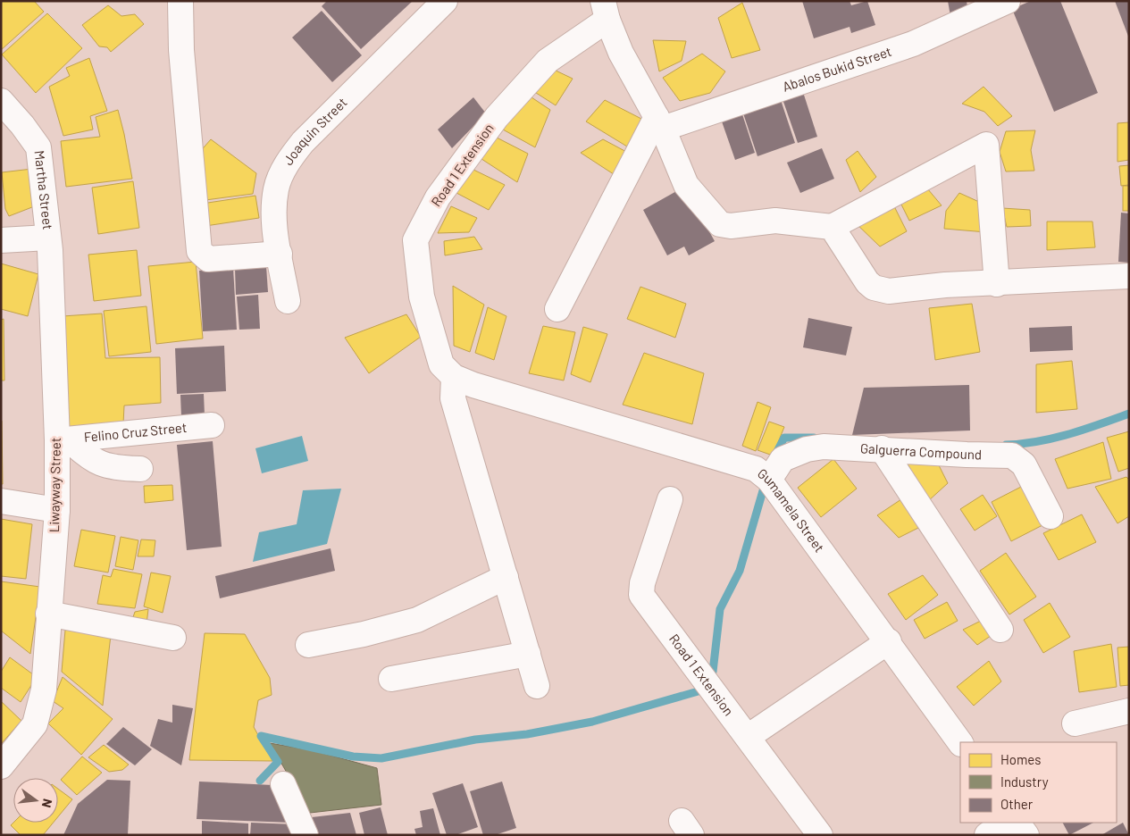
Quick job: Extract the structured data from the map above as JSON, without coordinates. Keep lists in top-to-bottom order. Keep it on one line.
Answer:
{"streets":{"street":["Abalos Bukid Street","Joaquin Street","Road 1 Extension","Martha Street","Felino Cruz Street","Galguerra Compound","Liwayway Street","Gumamela Street"]},"crossings":[["Road 1 Extension","Gumamela Street"],["Martha Street","Liwayway Street"],["Felino Cruz Street","Liwayway Street"],["Galguerra Compound","Gumamela Street"]],"legend":["Homes","Industry","Other"],"north":"right"}
